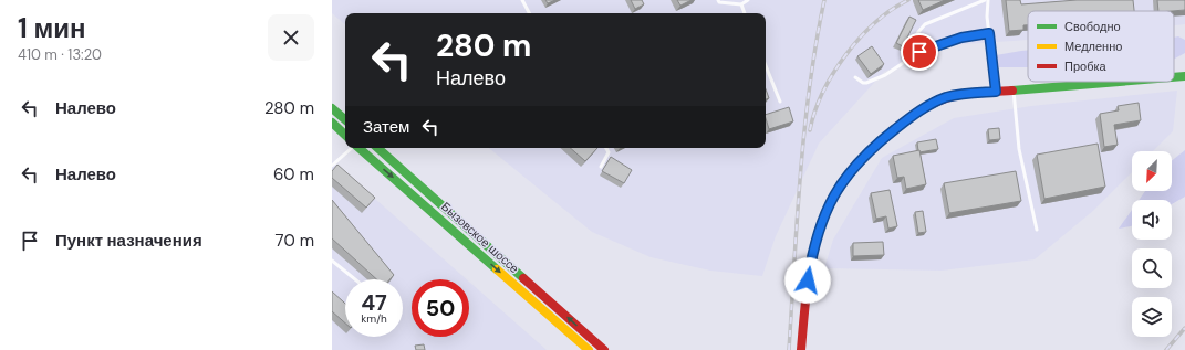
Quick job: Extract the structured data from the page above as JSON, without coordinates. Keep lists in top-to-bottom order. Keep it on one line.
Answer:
{"streets":{"main road":["Бызовское шоссе"]},"legend":["Свободно","Медленно","Пробка"],"north":"bottom left","page":{"heading":["1 мин","410 m · 13:20"],"turn":["280 m","Налево"],"list":[{"name":"Налево","value":"280 m"},{"name":"Налево","value":"60 m"},{"name":"Пункт назначения","value":"70 m"}],"then":"Затем","speed":"47 km/h","limit":"50"}}
